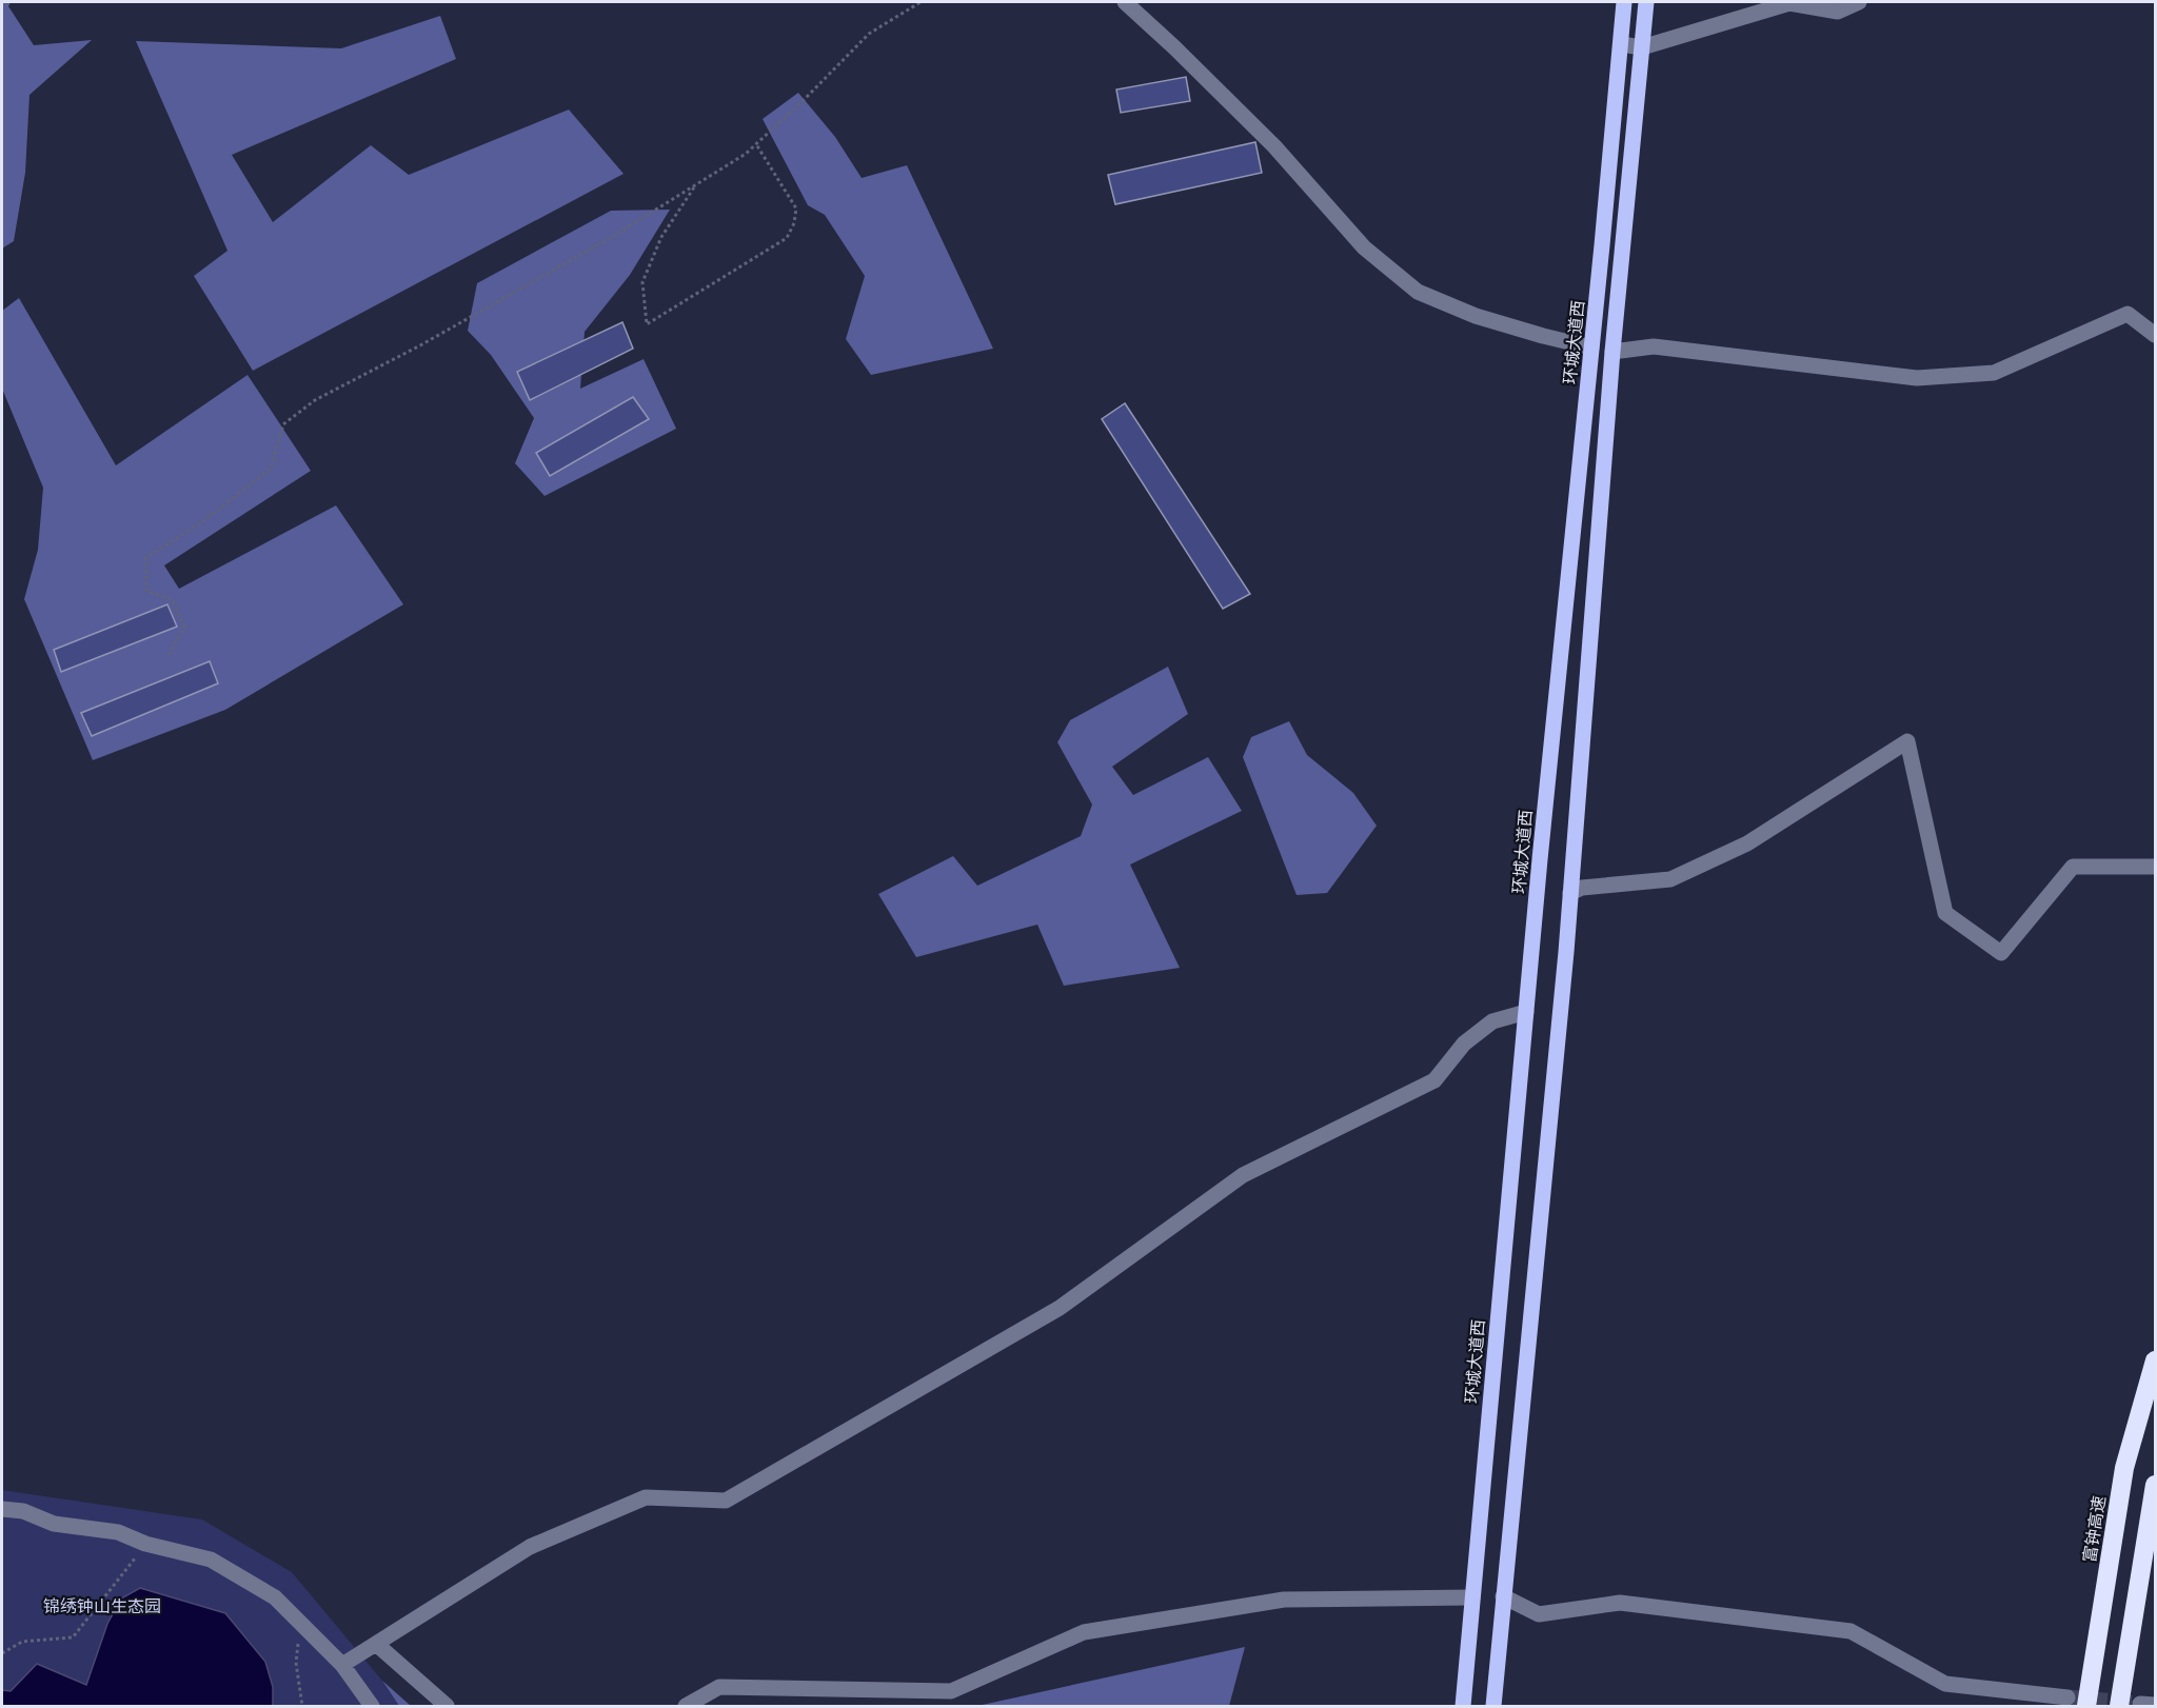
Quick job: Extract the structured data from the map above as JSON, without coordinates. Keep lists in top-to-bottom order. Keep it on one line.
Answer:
{"streets":{"highway":["富钟高速"],"main road":["环城大道西"]},"parks":["锦绣钟山生态园"]}
